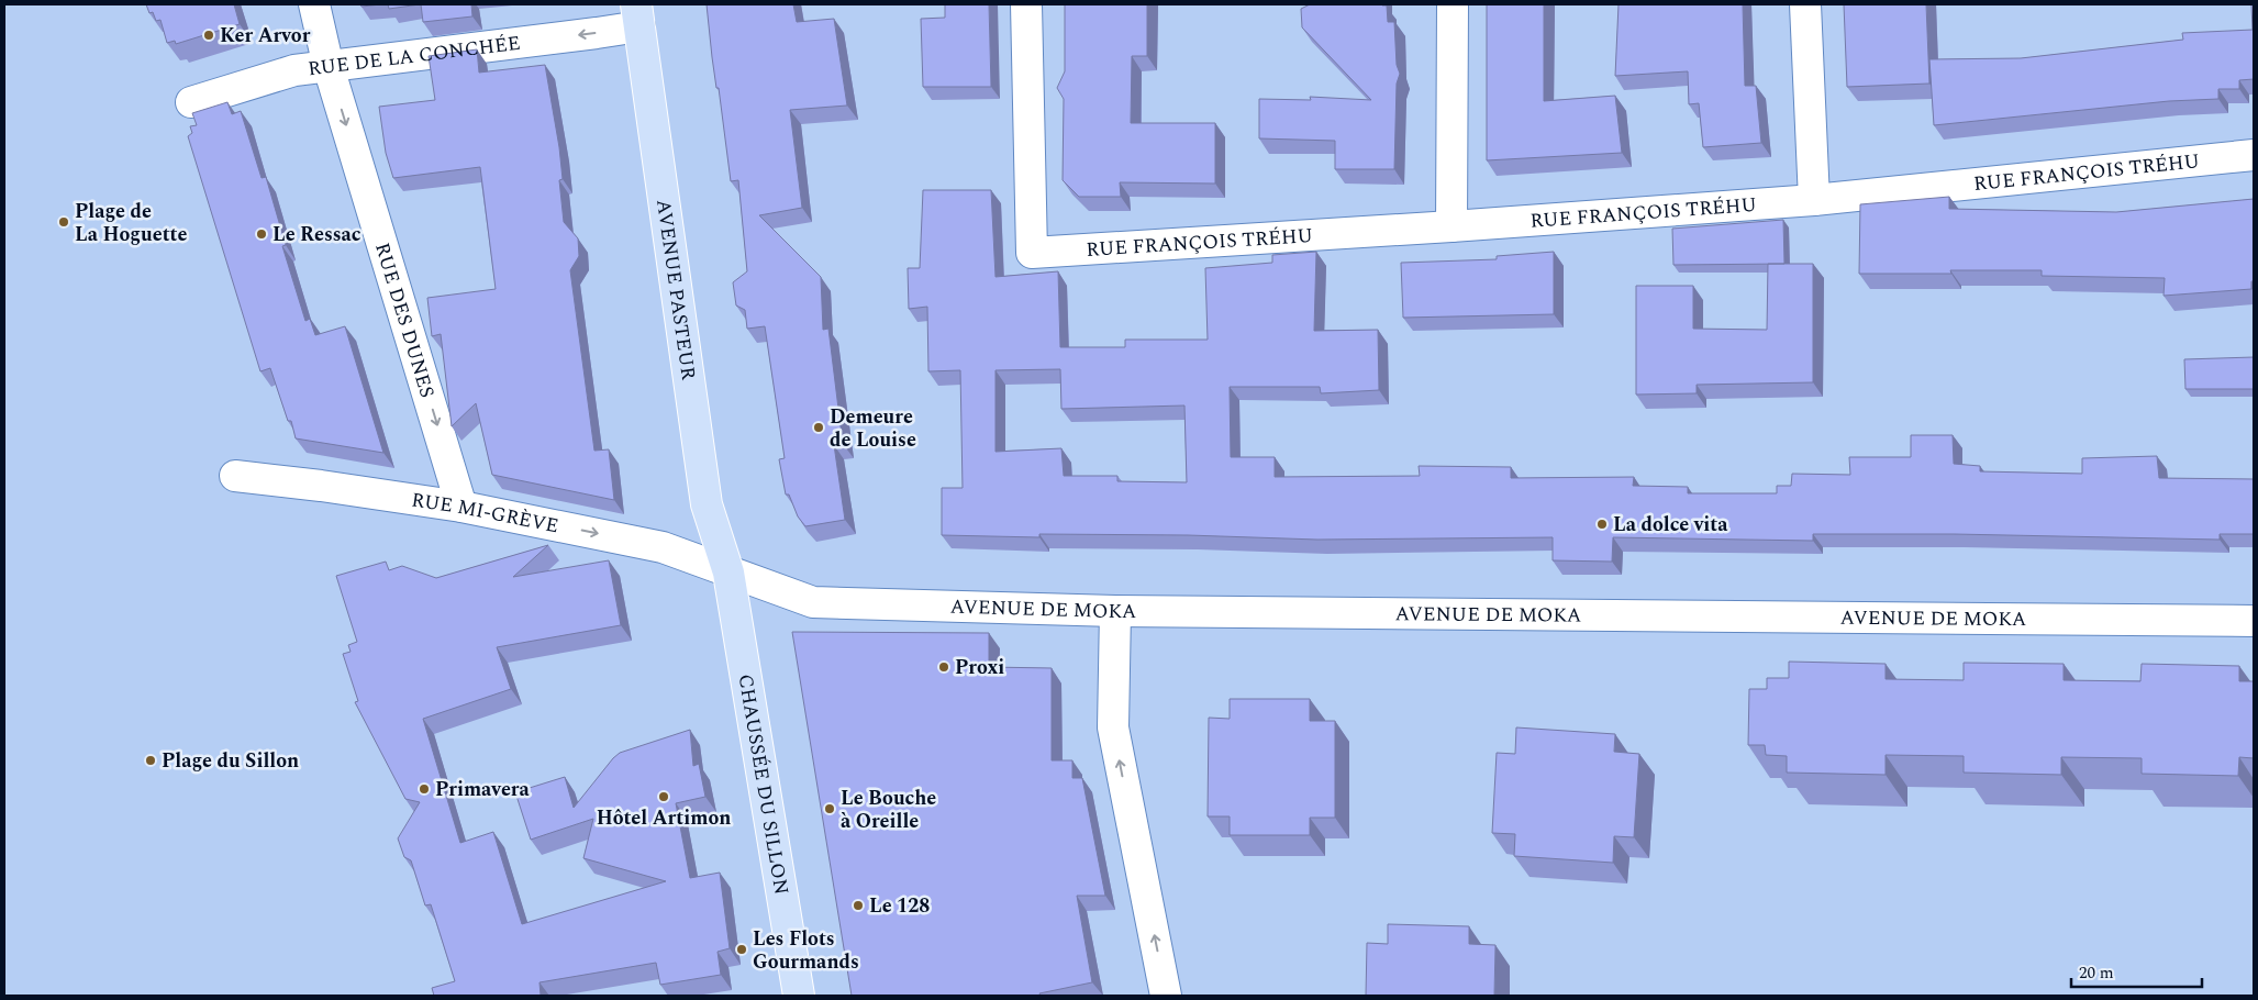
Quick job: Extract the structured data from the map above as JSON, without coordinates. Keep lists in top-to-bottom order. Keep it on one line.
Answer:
{"streets":{"main road":["AVENUE PASTEUR","CHAUSSÉE DU SILLON"],"street":["RUE DE LA CONCHÉE","RUE FRANÇOIS TRÉHU","RUE DES DUNES","RUE MI-GRÈVE","AVENUE DE MOKA"]},"crossings":[["RUE DE LA CONCHÉE","AVENUE PASTEUR"],["RUE DE LA CONCHÉE","RUE DES DUNES"],["AVENUE PASTEUR","RUE MI-GRÈVE"],["AVENUE PASTEUR","AVENUE DE MOKA"],["AVENUE PASTEUR","CHAUSSÉE DU SILLON"],["RUE DES DUNES","RUE MI-GRÈVE"],["RUE MI-GRÈVE","AVENUE DE MOKA"],["RUE MI-GRÈVE","CHAUSSÉE DU SILLON"],["AVENUE DE MOKA","CHAUSSÉE DU SILLON"]],"one_way":["RUE DE LA CONCHÉE","RUE DES DUNES","RUE MI-GRÈVE"],"places":["Ker Arvor","Plage de La Hoguette","Le Ressac","Demeure de Louise","La dolce vita","Proxi","Plage du Sillon","Primavera","Hôtel Artimon","Le Bouche à Oreille","Le 128","Les Flots Gourmands"],"scale_bar":"20 m"}
